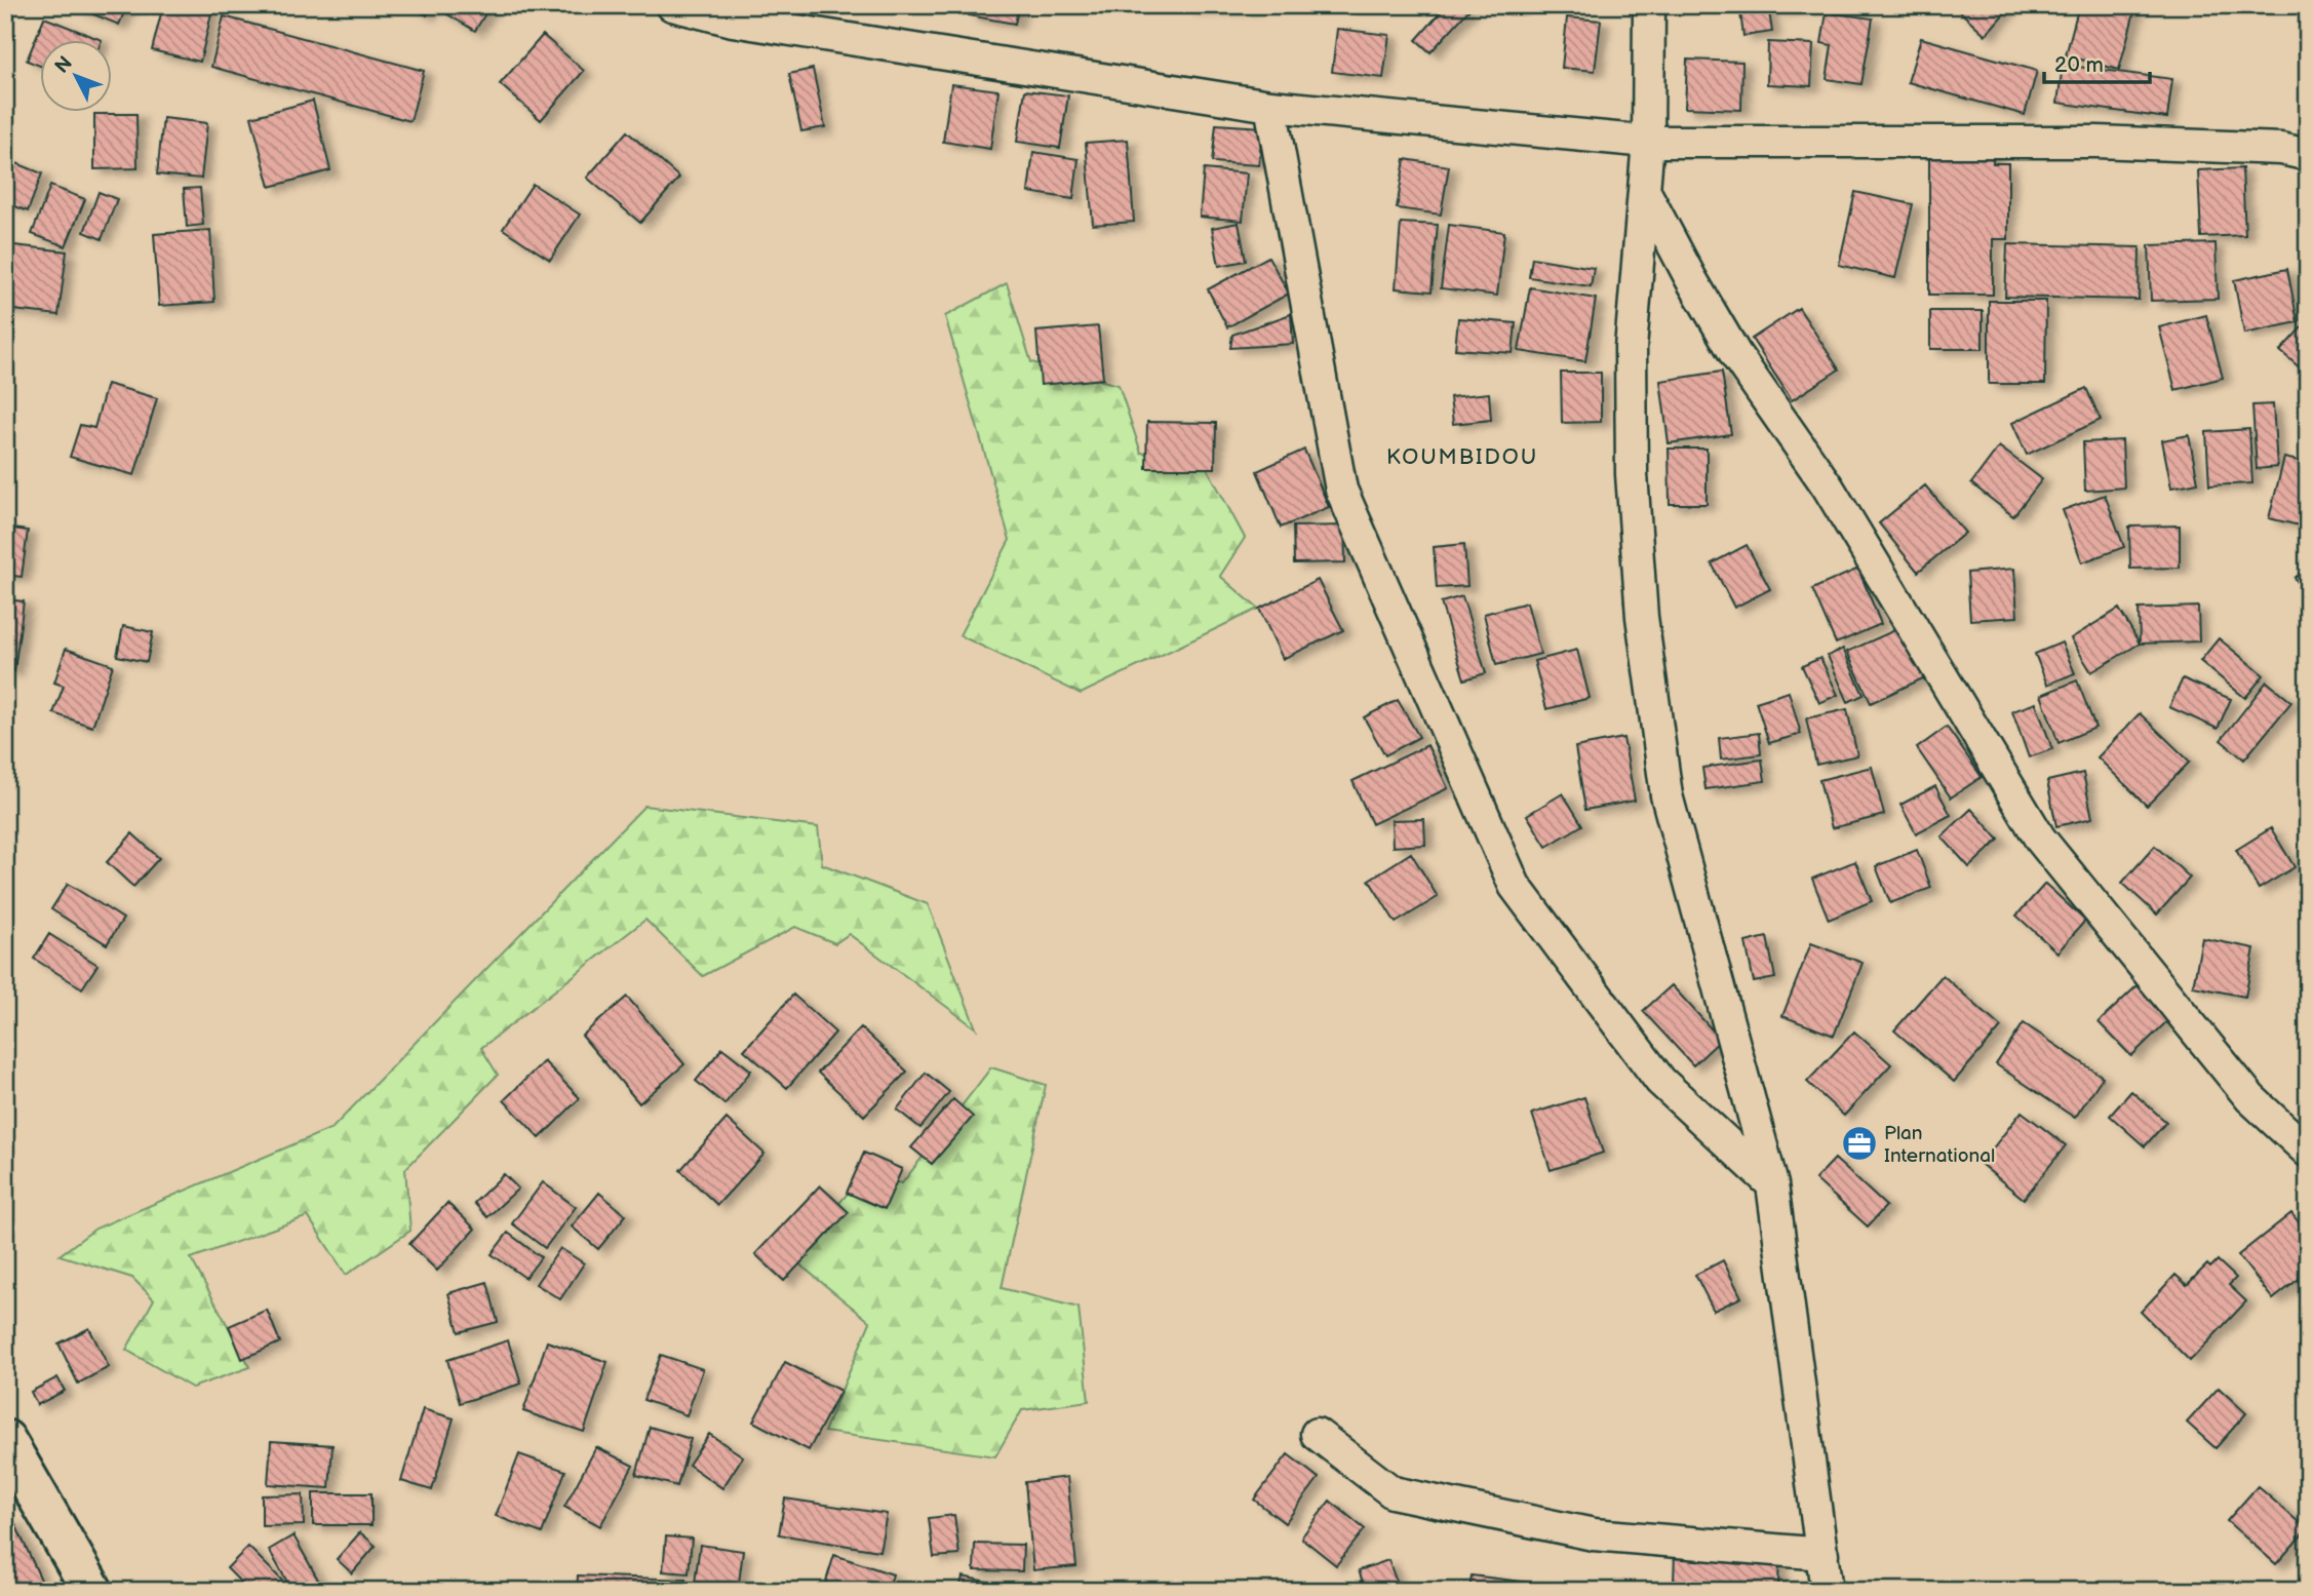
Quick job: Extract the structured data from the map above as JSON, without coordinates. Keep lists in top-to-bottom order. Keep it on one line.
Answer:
{"districts":["KOUMBIDOU"],"places":{"office":["Plan International"]},"scale_bar":"20 m","north":"top left"}
